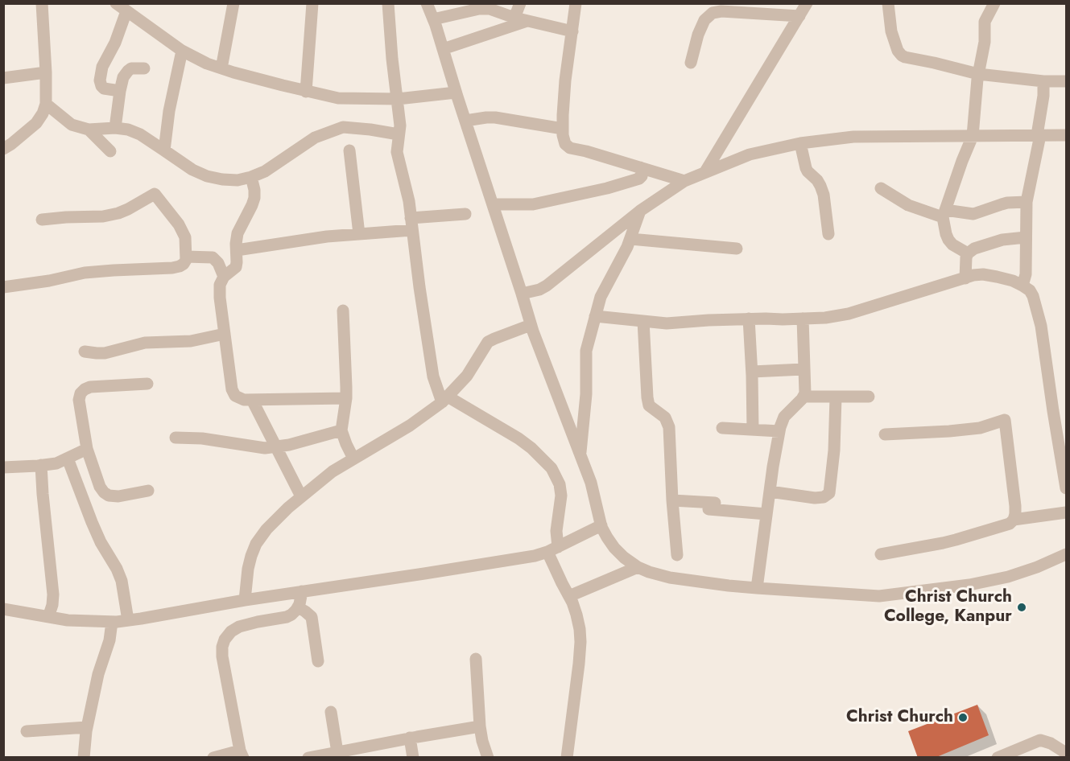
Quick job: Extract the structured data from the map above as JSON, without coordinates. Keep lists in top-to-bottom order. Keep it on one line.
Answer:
{"places":["Christ Church College, Kanpur","Christ Church"]}
